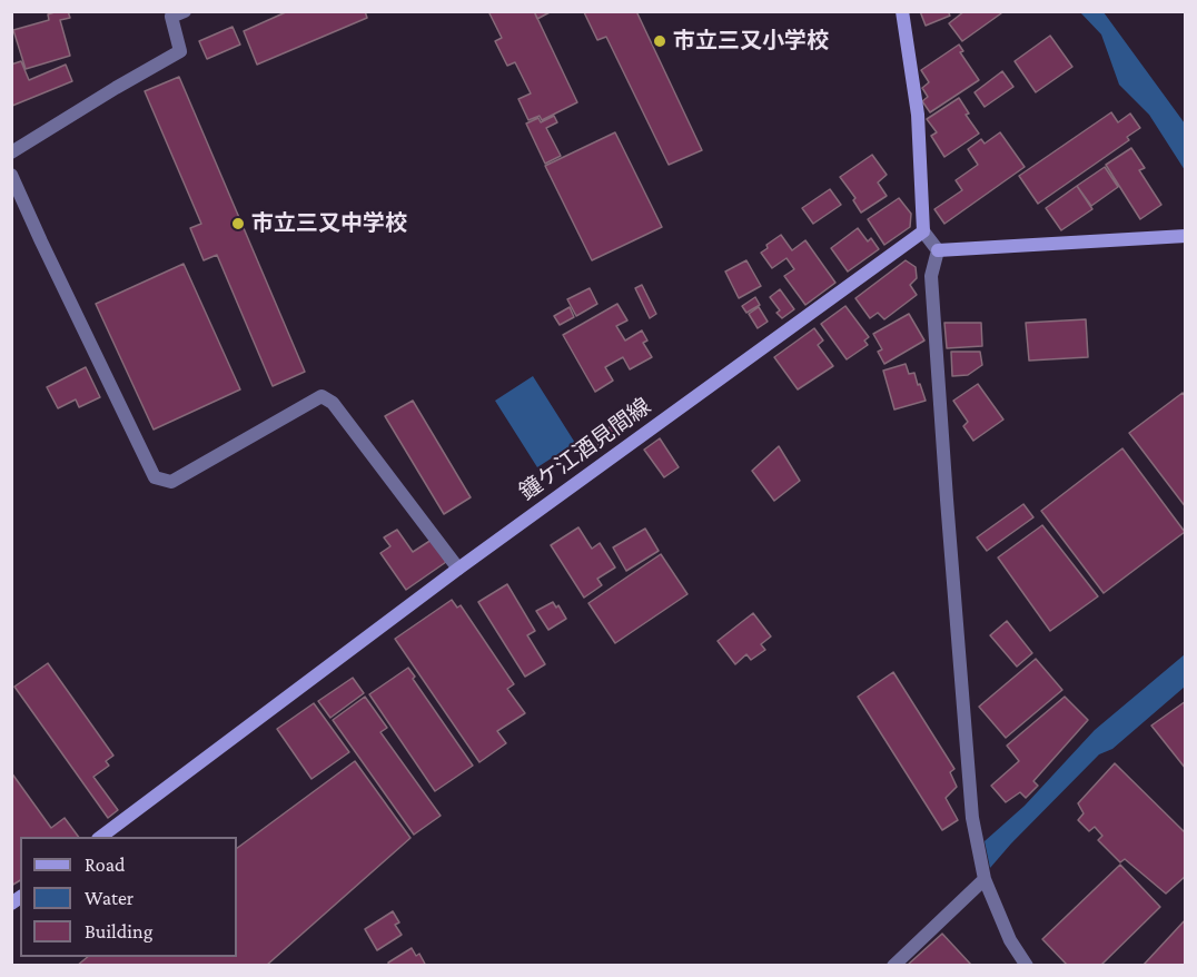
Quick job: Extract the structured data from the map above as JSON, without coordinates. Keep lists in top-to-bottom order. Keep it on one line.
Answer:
{"streets":{"main road":["鐘ケ江酒見間線"]},"places":["市立三又小学校","市立三又中学校"],"legend":["Road","Water","Building"]}
